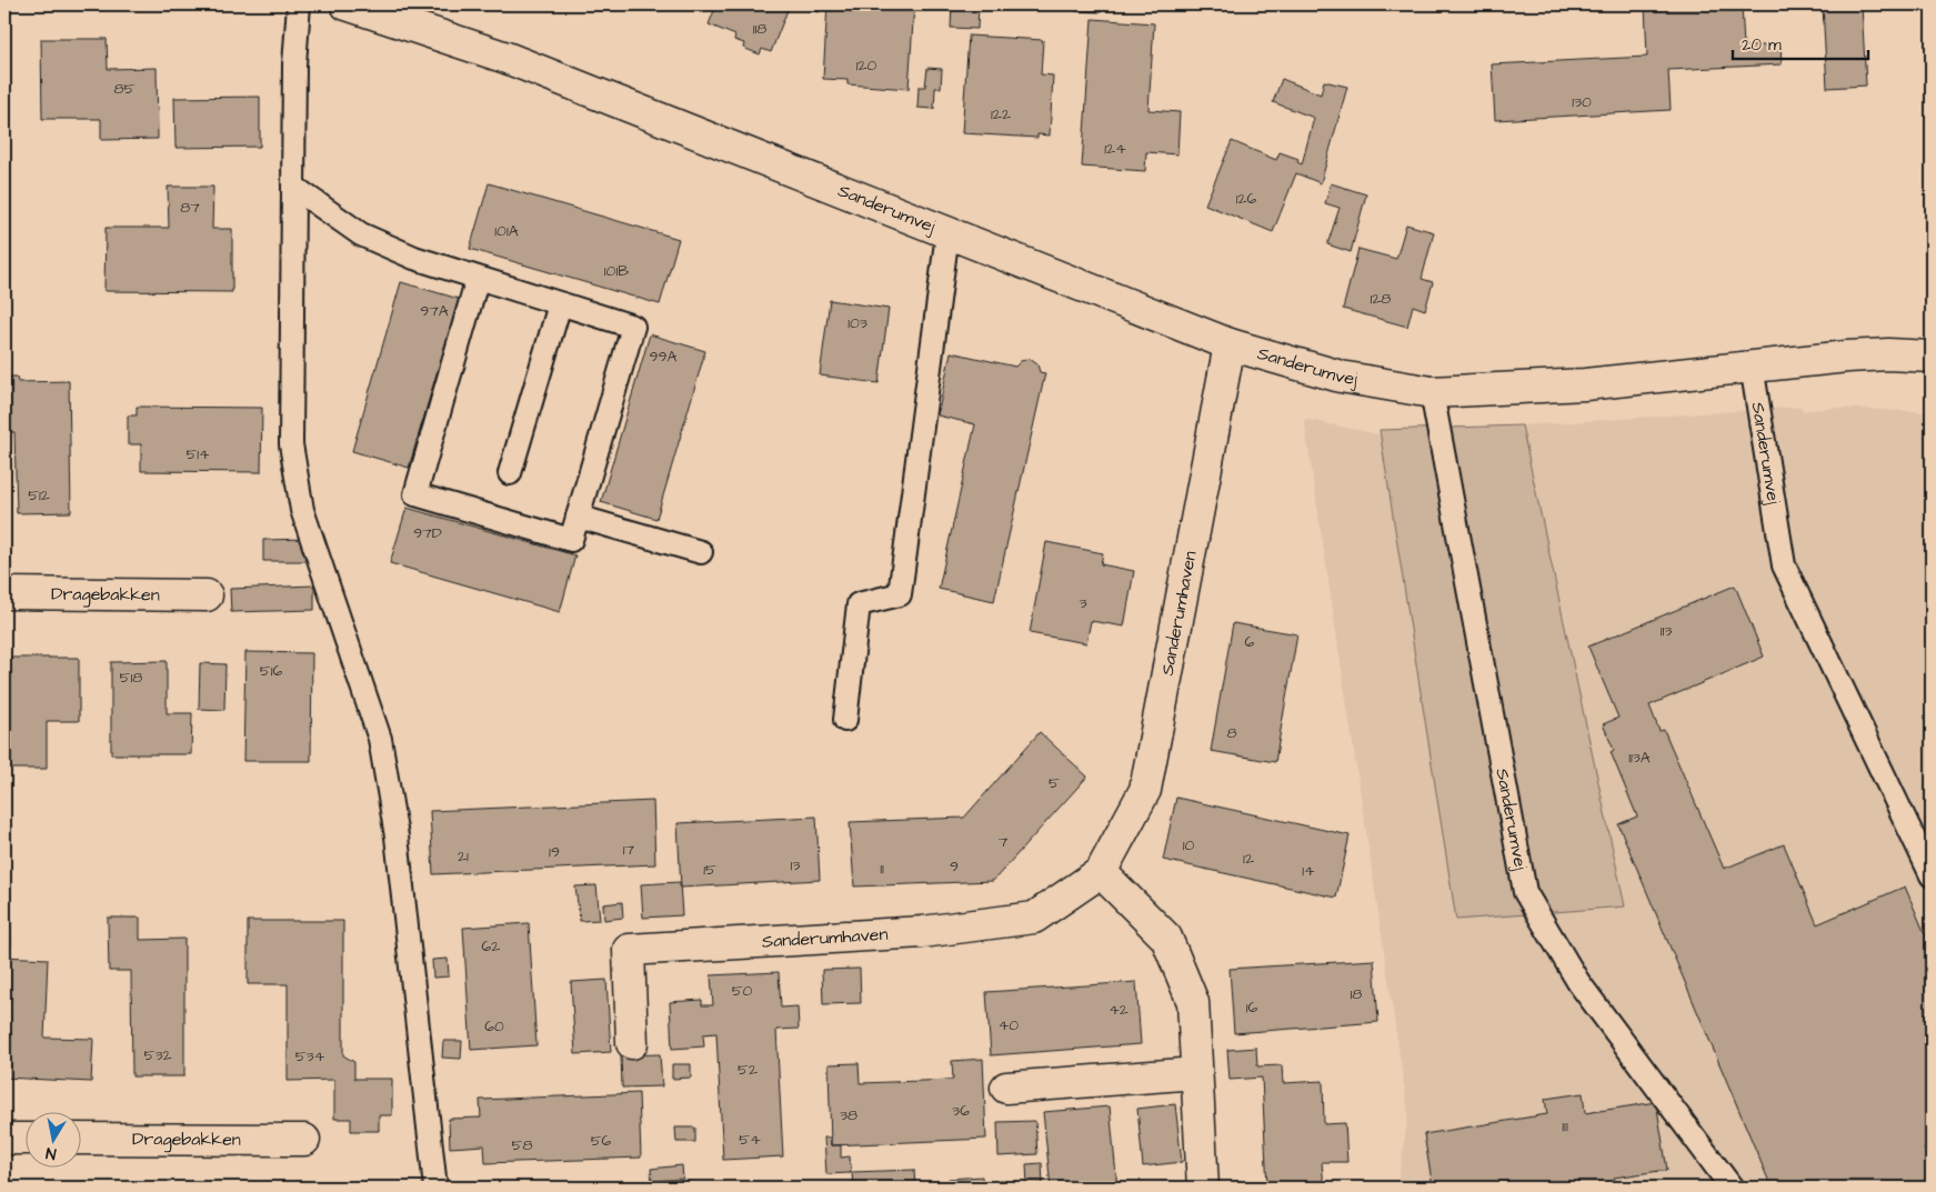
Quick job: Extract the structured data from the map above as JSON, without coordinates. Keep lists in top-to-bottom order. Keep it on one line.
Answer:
{"streets":{"street":["Sanderumvej","Dragebakken","Sanderumhaven"]},"crossings":[["Sanderumvej","Sanderumhaven"]],"house_numbers":["118","120","85","130","122","124","126","87","101A","101B","128","97A","103","99A","514","512","97D","3","113","6","516","518","8","113A","5","7","10","17","19","21","12","13","9","11","15","14","62","50","18","16","42","40","60","532","534","52","36","38","111","54","56","58"],"scale_bar":"20 m","north":"bottom"}
